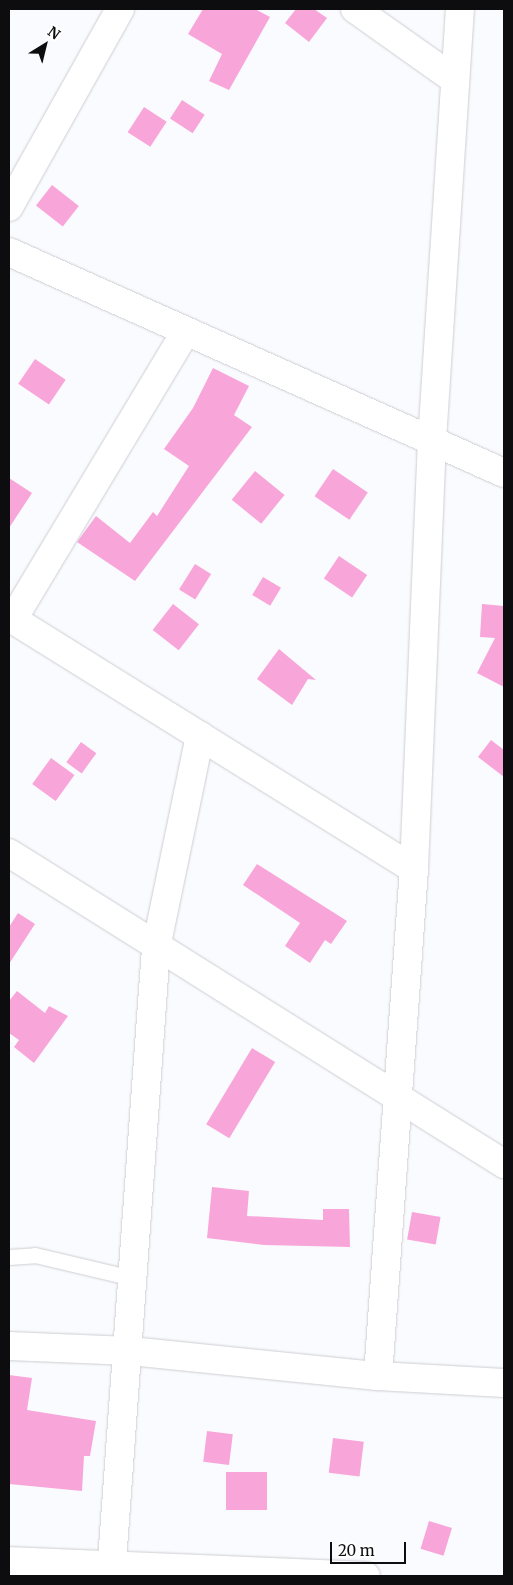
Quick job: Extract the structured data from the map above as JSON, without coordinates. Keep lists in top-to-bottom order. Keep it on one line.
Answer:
{"scale_bar":"20 m","north":"top right"}
